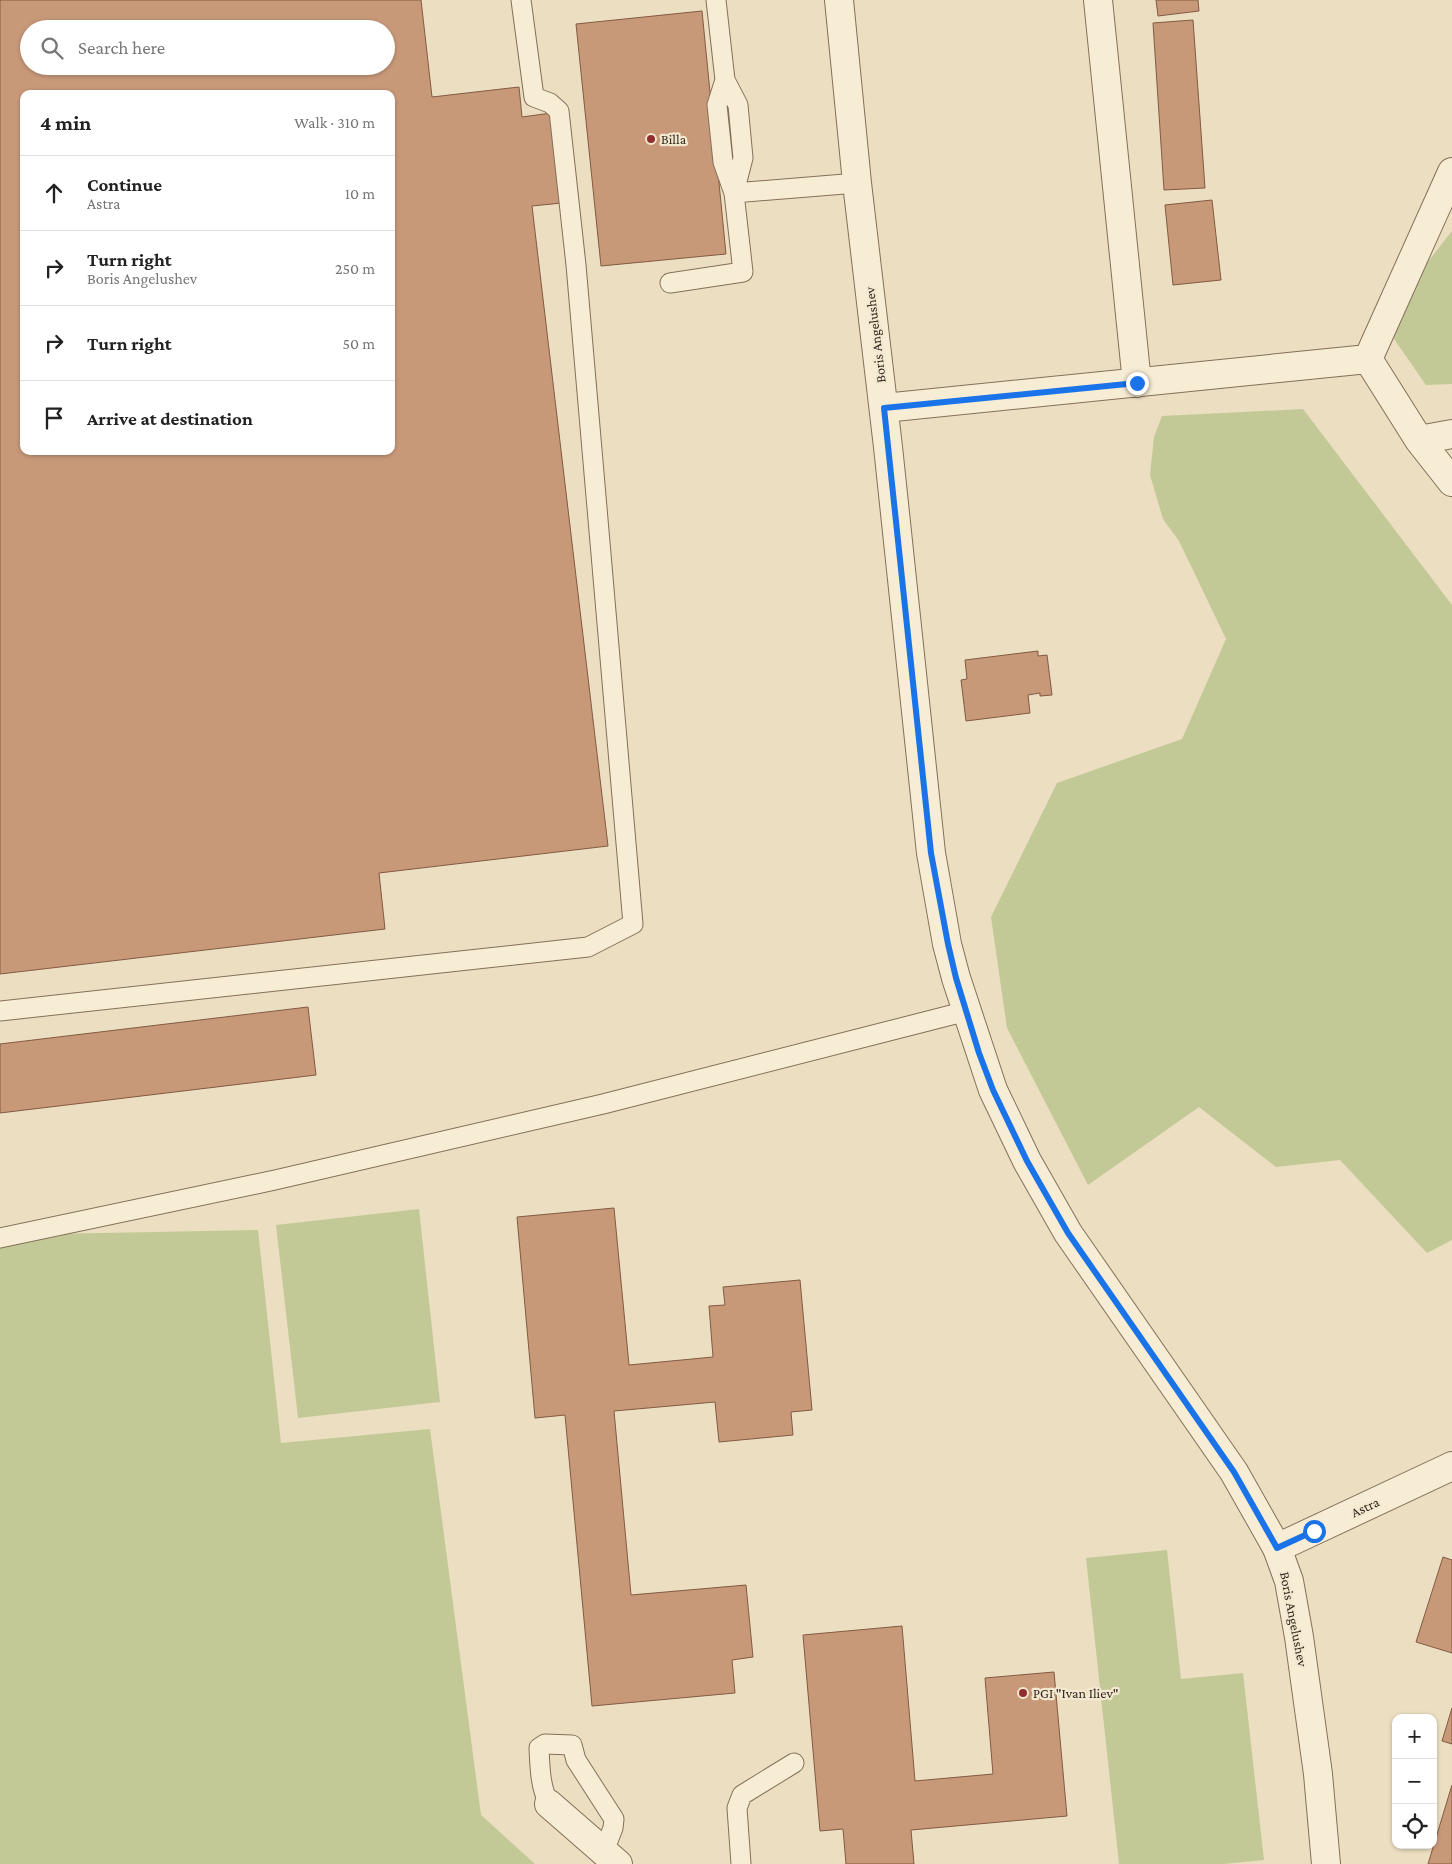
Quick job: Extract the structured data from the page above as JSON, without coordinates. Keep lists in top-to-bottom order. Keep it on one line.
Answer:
{"streets":{"street":["Boris Angelushev","Astra"]},"crossings":[["Boris Angelushev","Astra"]],"places":["Billa","PGI \"Ivan Iliev\""],"page":{"search":"Search here","heading":["4 min","Walk · 310 m"],"list":[["Continue","Astra","10 m"],["Turn right","Boris Angelushev","250 m"],["Turn right","50 m"],"Arrive at destination"],"map_buttons":["+","−"]}}
